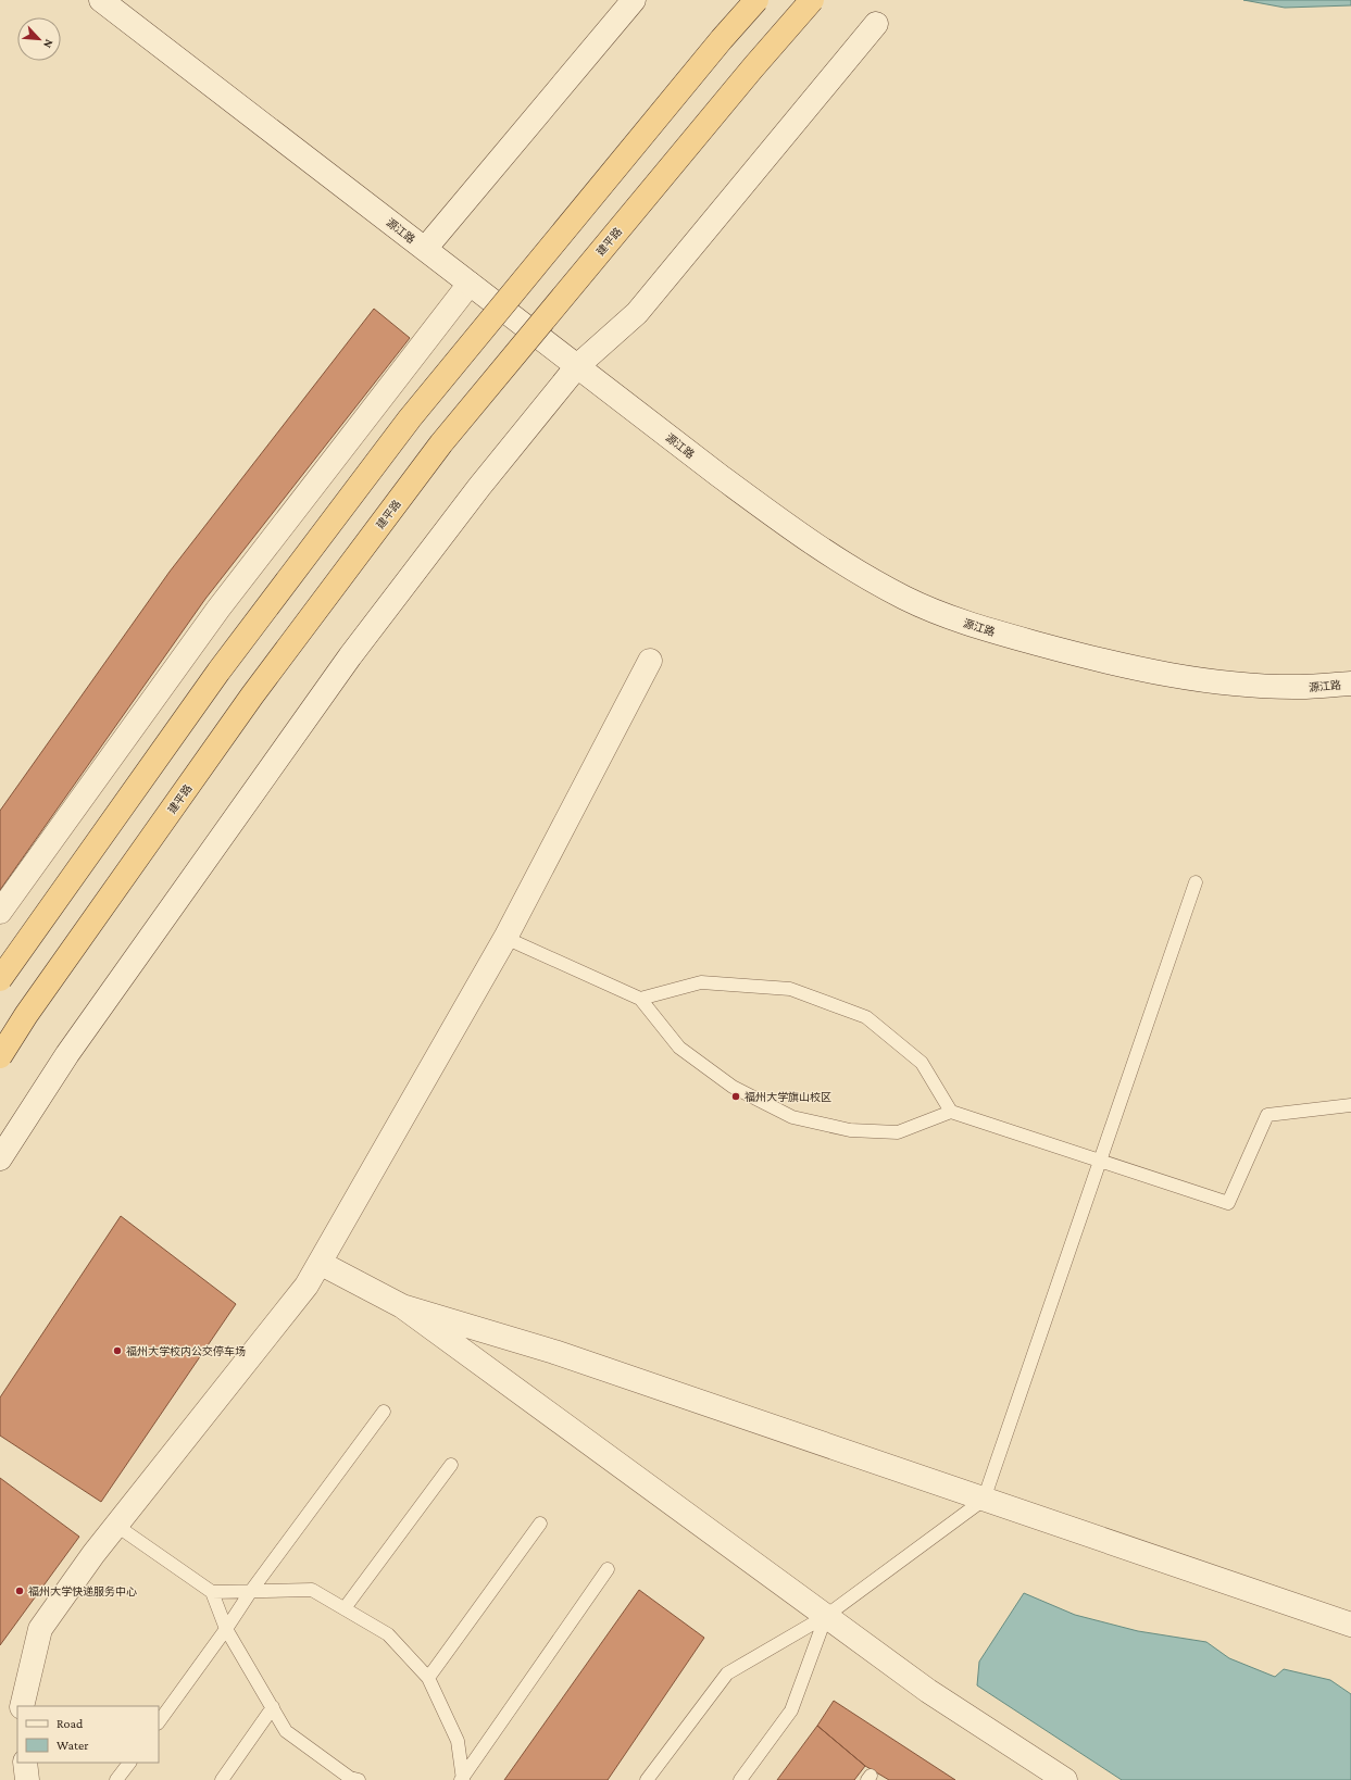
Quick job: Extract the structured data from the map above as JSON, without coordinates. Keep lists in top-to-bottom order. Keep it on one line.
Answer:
{"streets":{"main road":["建平路"],"street":["源江路"]},"places":["福州大学旗山校区","福州大学校内公交停车场","福州大学快递服务中心"],"legend":["Road","Water"],"north":"bottom right"}
